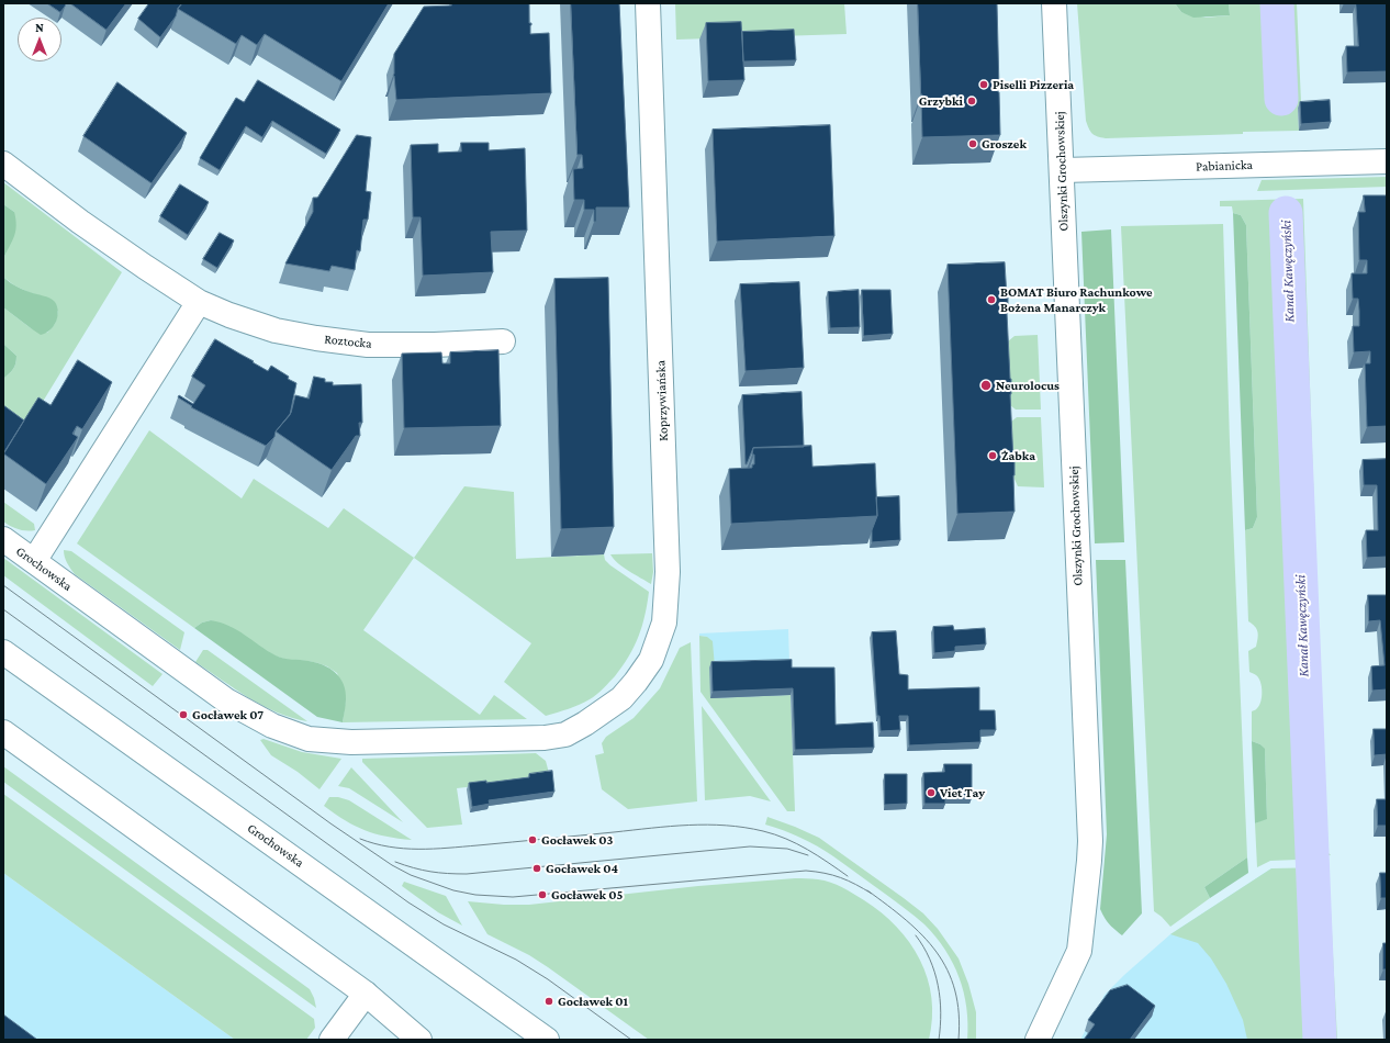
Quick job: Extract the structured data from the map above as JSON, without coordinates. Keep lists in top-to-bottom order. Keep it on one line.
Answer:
{"streets":{"street":["Pabianicka","Olszynki Grochowskiej","Roztocka","Koprzywiańska","Grochowska"]},"crossings":[["Pabianicka","Olszynki Grochowskiej"],["Koprzywiańska","Grochowska"]],"water":["Kanał Kawęczyński"],"places":["Piselli Pizzeria","Grzybki","Groszek","BOMAT Biuro Rachunkowe Bożena Manarczyk","Neurolocus","Żabka","Gocławek 07","Viet Tay","Gocławek 03","Gocławek 04","Gocławek 05","Gocławek 01"],"north":"top"}
